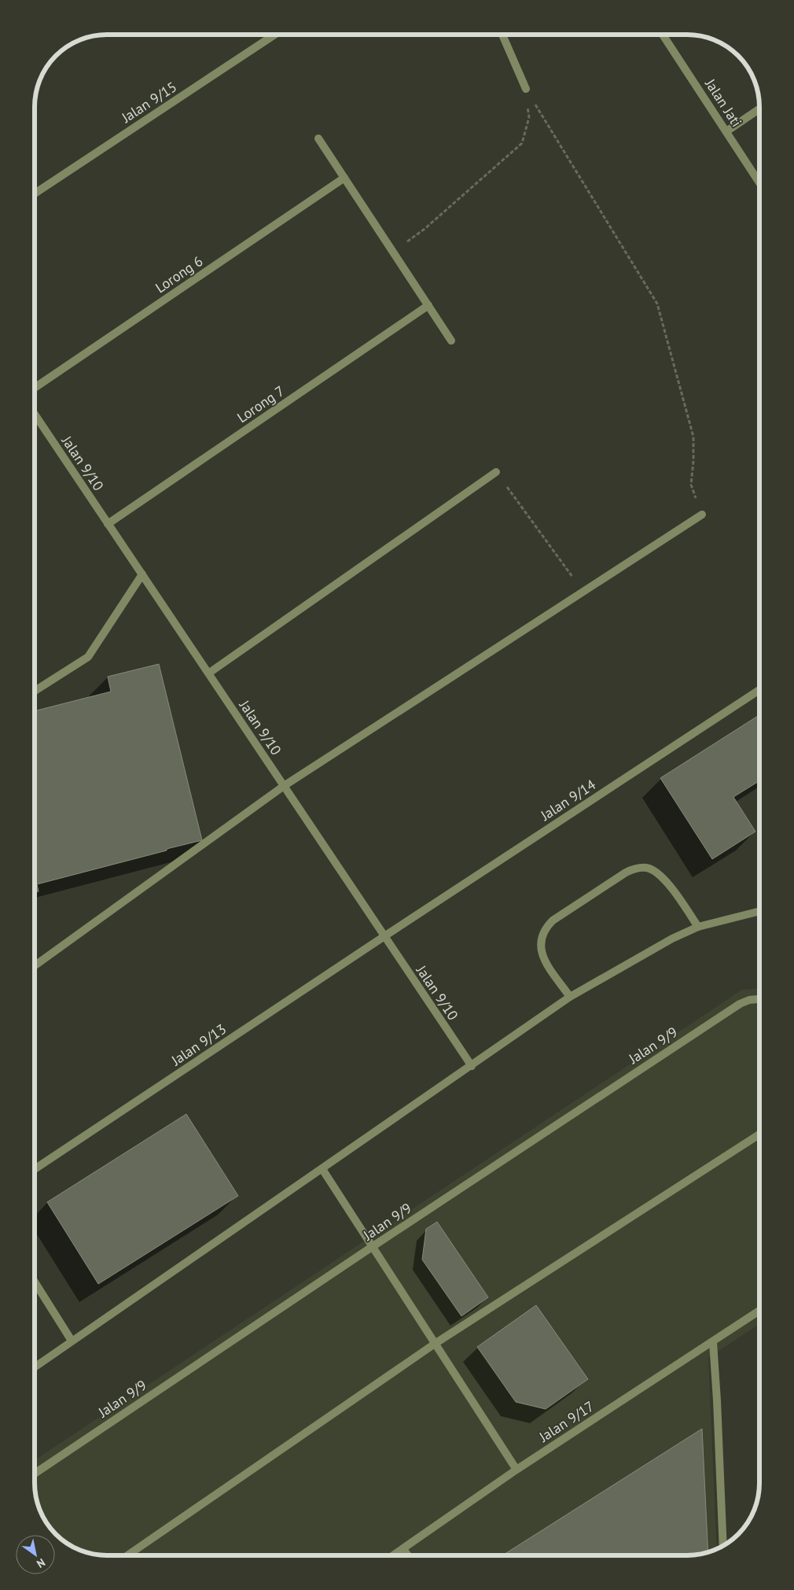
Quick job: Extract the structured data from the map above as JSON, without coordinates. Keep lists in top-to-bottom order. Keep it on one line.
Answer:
{"streets":{"street":["Jalan 9/15","Jalan Jati","Lorong 6","Lorong 7","Jalan 9/10","Jalan 9/14","Jalan 9/13","Jalan 9/9","Jalan 9/17"]},"crossings":[["Lorong 7","Jalan 9/10"],["Jalan 9/10","Jalan 9/14"],["Jalan 9/10","Jalan 9/13"],["Jalan 9/14","Jalan 9/13"]],"north":"bottom right"}
